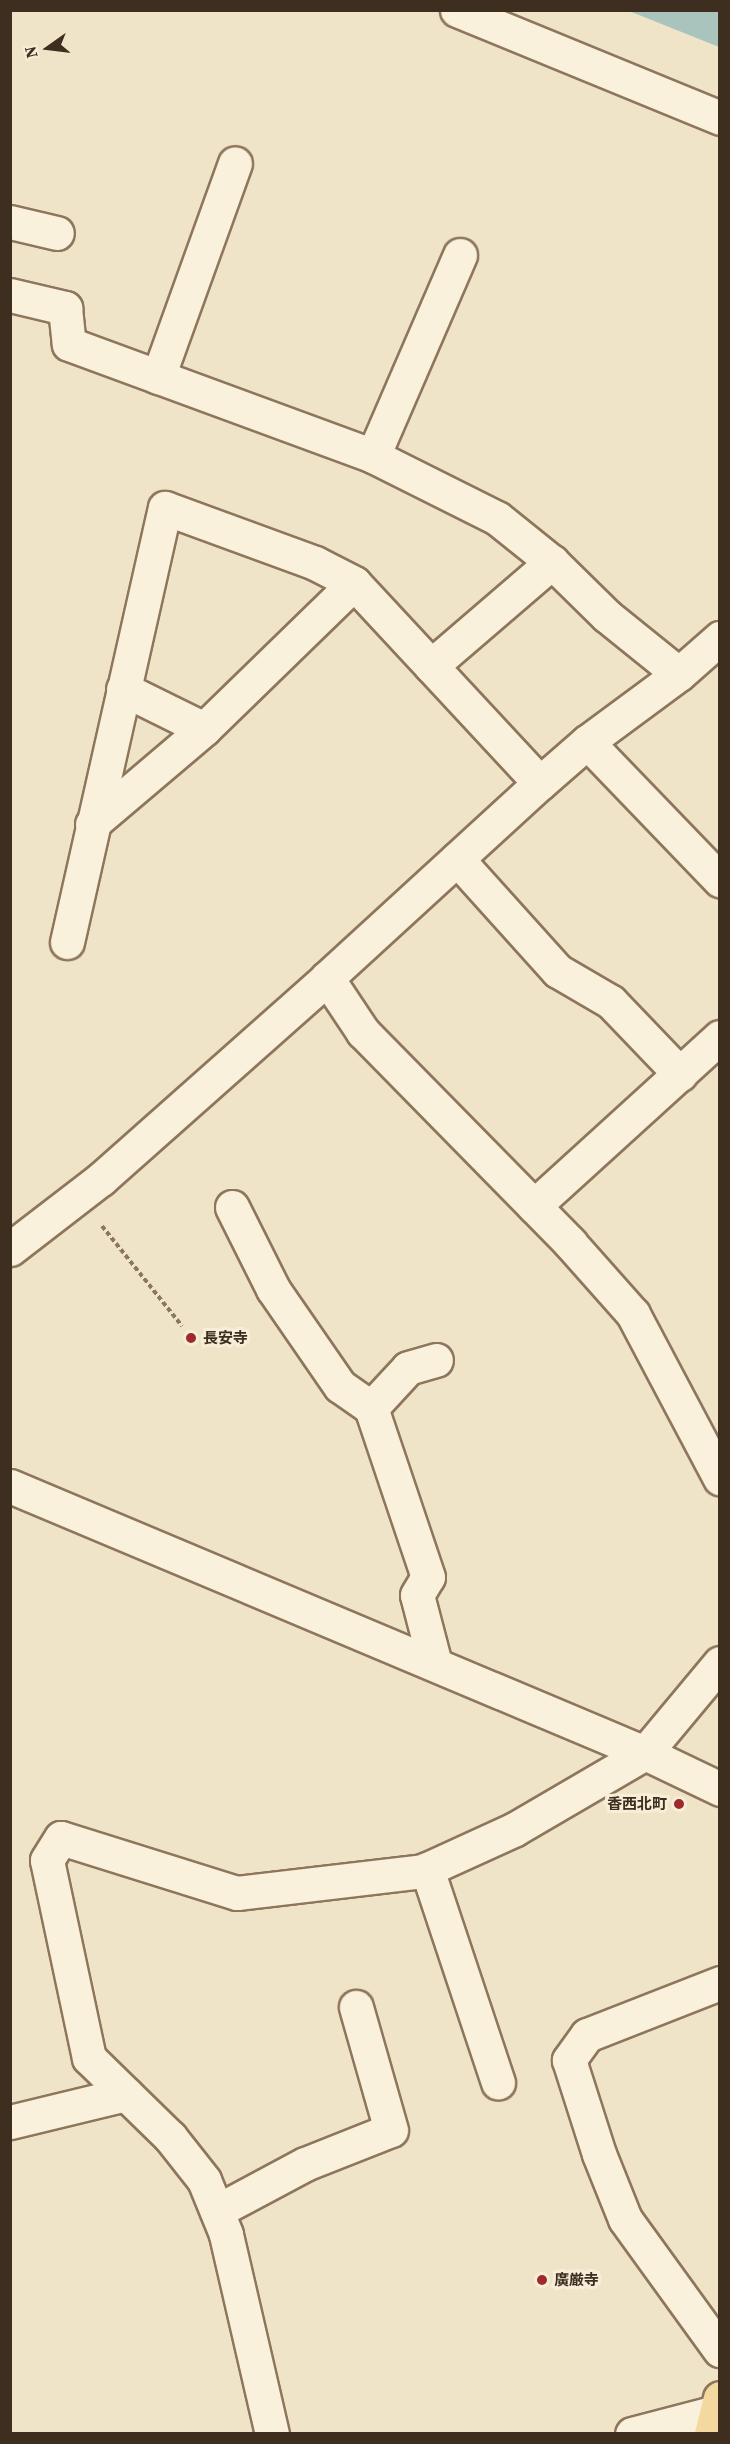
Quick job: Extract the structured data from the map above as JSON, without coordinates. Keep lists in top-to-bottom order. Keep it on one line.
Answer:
{"places":["長安寺","香西北町","廣厳寺"],"north":"left"}
